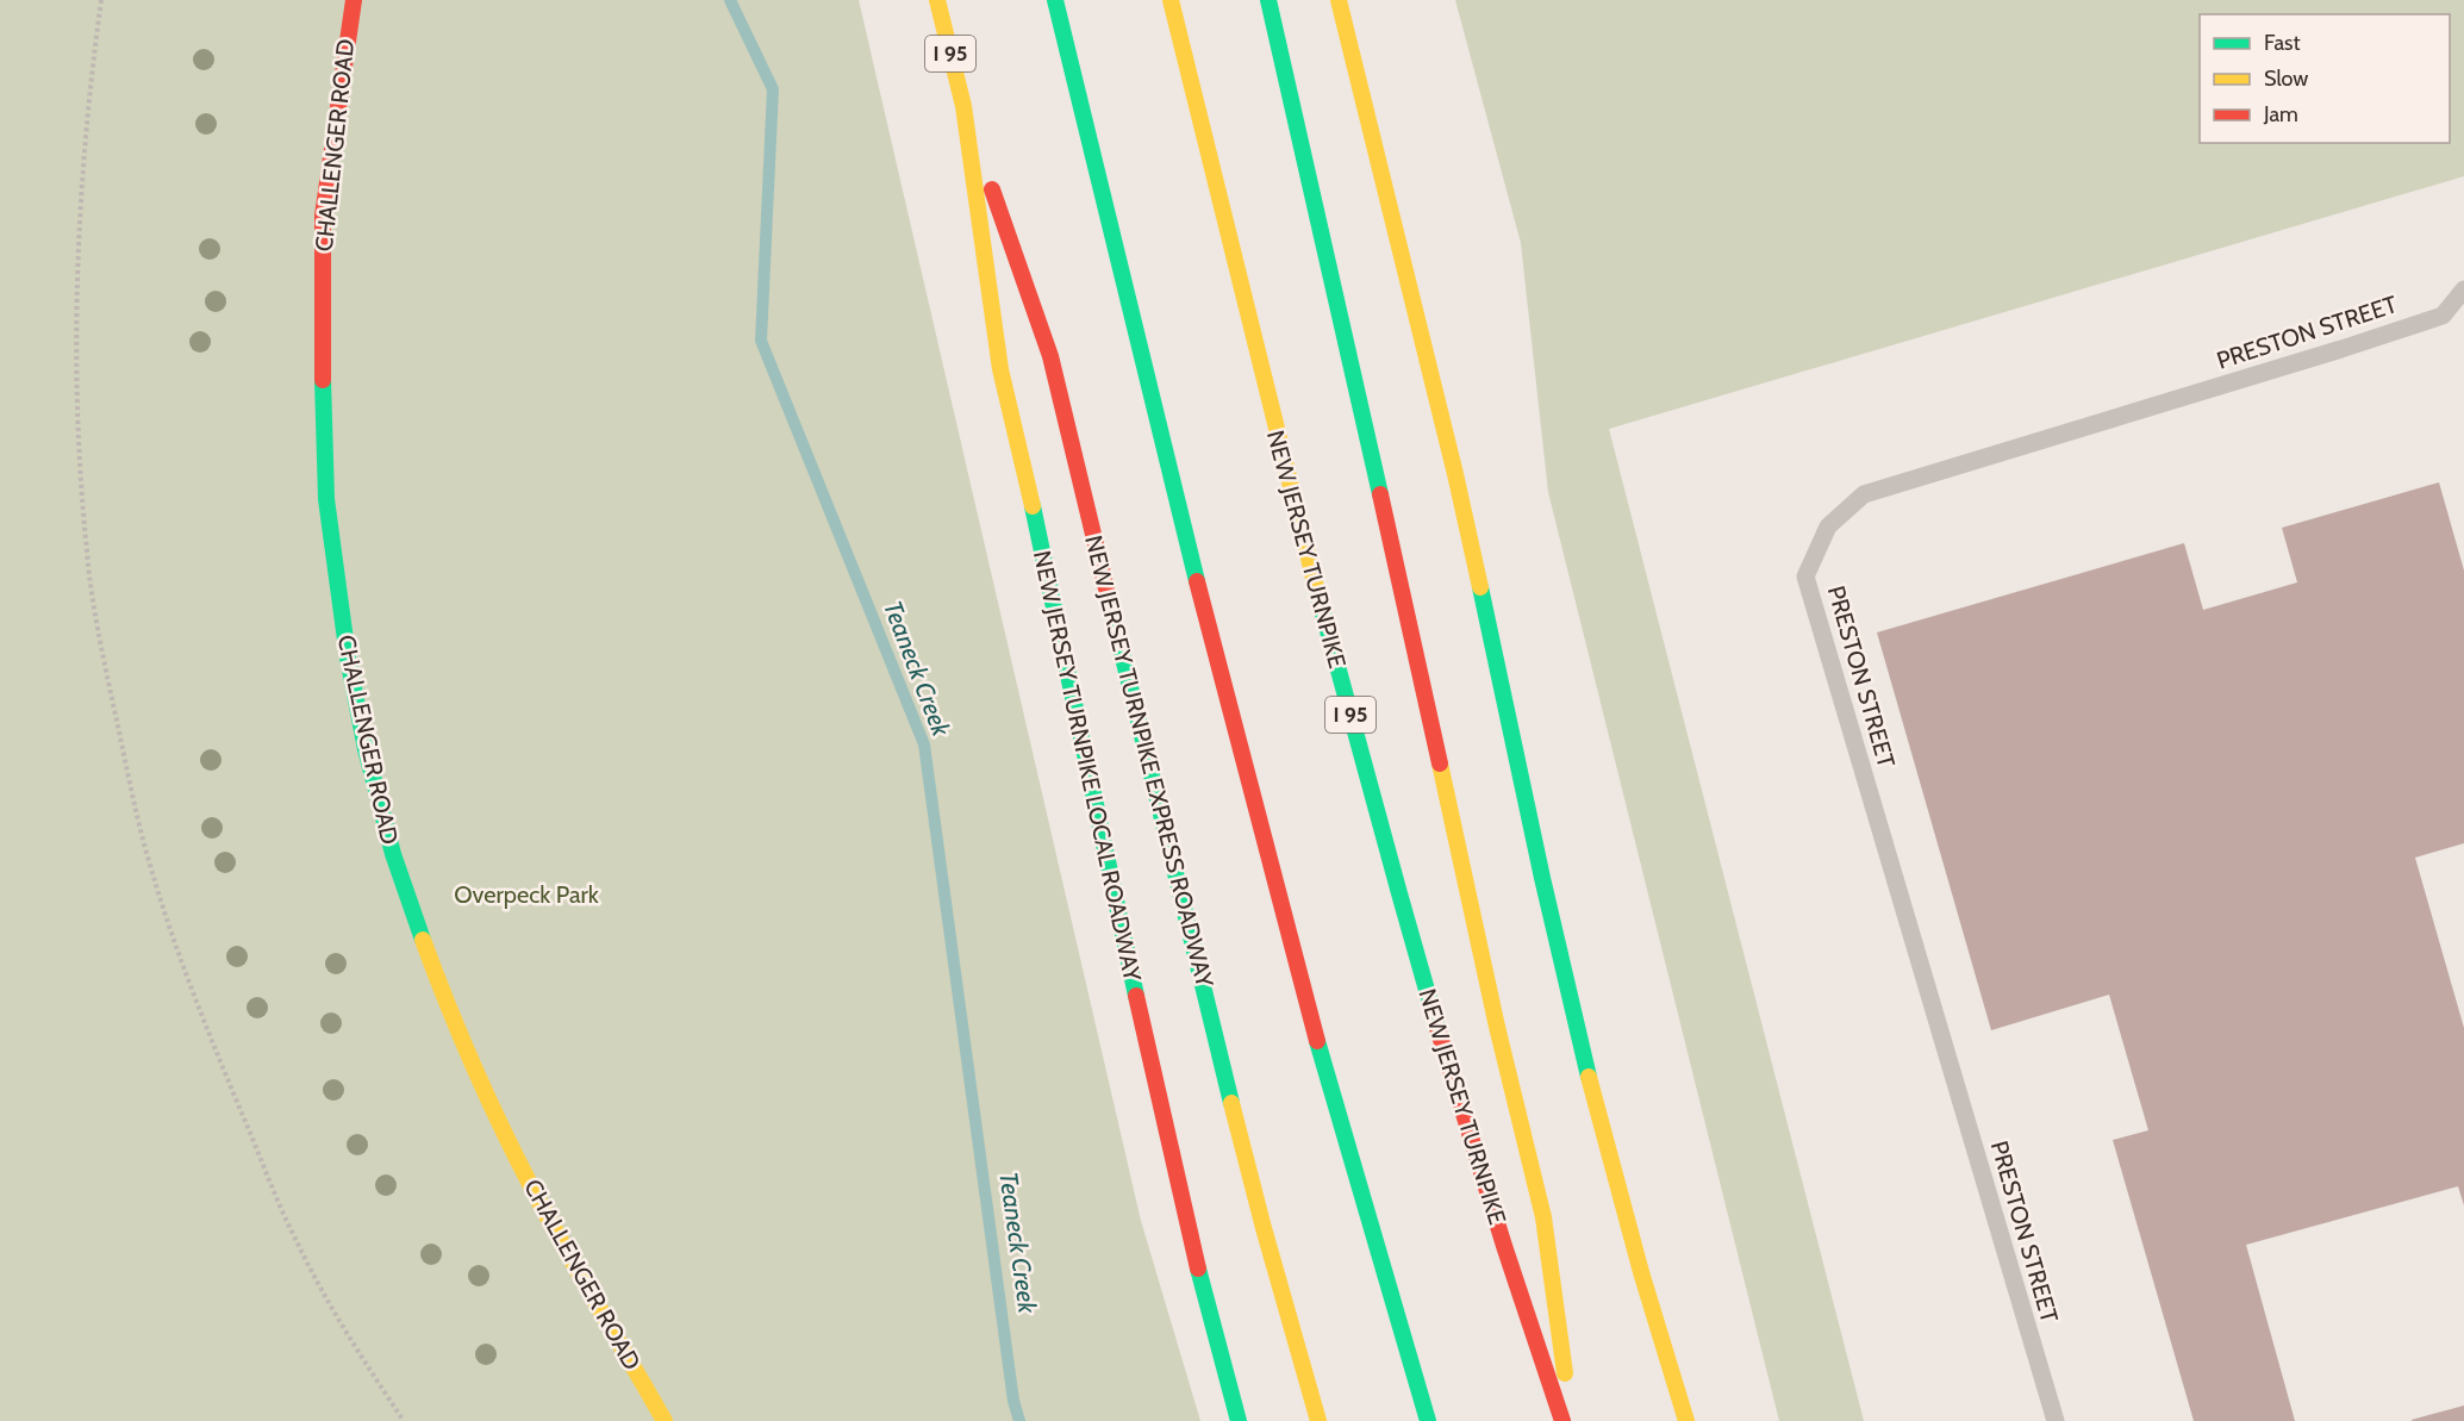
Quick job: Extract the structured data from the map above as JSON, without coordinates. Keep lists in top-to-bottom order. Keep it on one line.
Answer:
{"streets":{"main road":["I 95","CHALLENGER ROAD","NEW JERSEY TURNPIKE","NEW JERSEY TURNPIKE EXPRESS ROADWAY","NEW JERSEY TURNPIKE LOCAL ROADWAY"],"lane":["PRESTON STREET"]},"crossings":[["I 95","NEW JERSEY TURNPIKE EXPRESS ROADWAY"],["I 95","NEW JERSEY TURNPIKE LOCAL ROADWAY"],["NEW JERSEY TURNPIKE EXPRESS ROADWAY","NEW JERSEY TURNPIKE LOCAL ROADWAY"]],"water":["Teaneck Creek"],"parks":["Overpeck Park"],"legend":["Fast","Slow","Jam"]}
